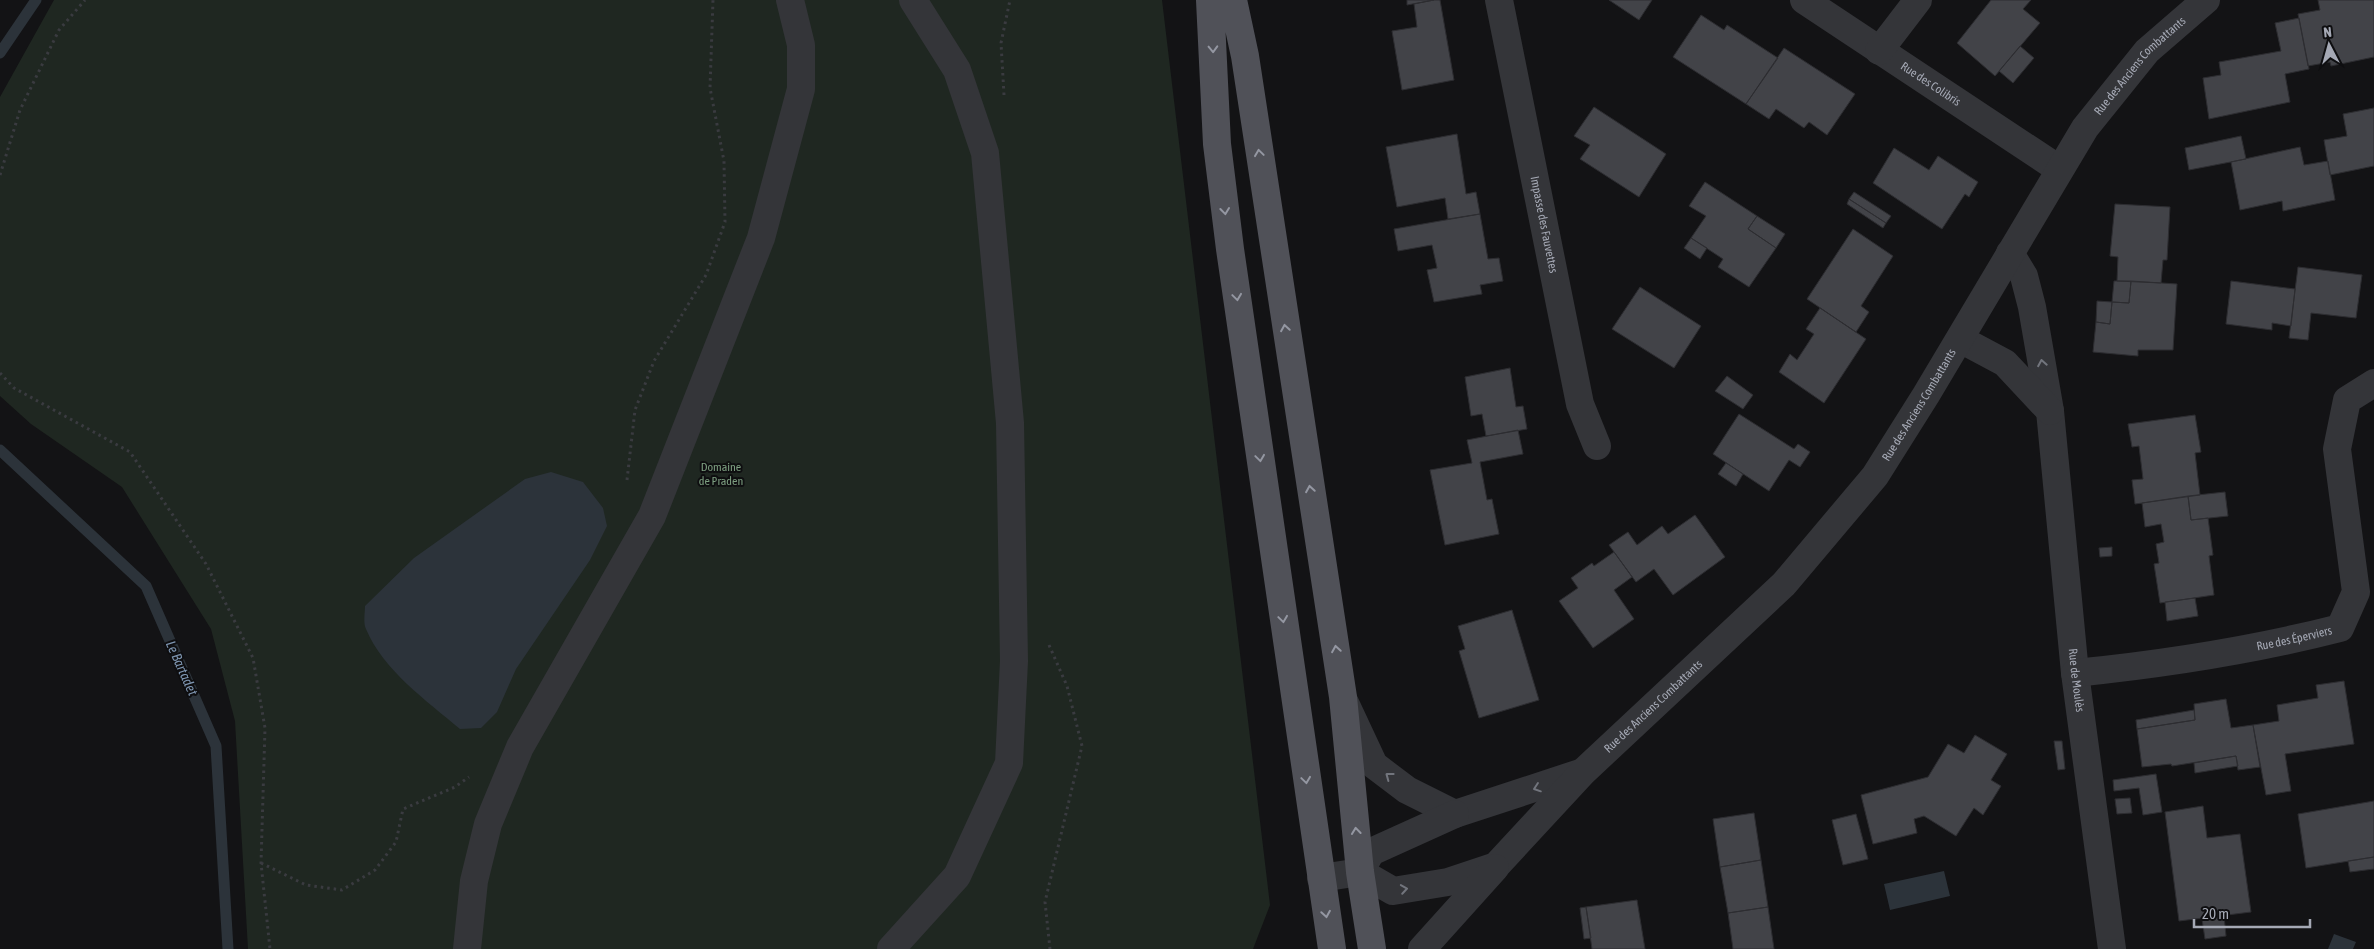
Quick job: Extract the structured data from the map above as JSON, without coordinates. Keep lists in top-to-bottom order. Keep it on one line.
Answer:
{"streets":{"street":["Rue des Anciens Combattants","Rue des Colibris","Impasse des Fauvettes","Rue des Éperviers","Rue de Moulès"]},"crossings":[["Rue des Anciens Combattants","Rue des Colibris"],["Rue des Anciens Combattants","Rue de Moulès"],["Rue des Éperviers","Rue de Moulès"]],"water":["Le Bartadet"],"parks":["Domaine de Praden"],"scale_bar":"20 m","north":"top"}
